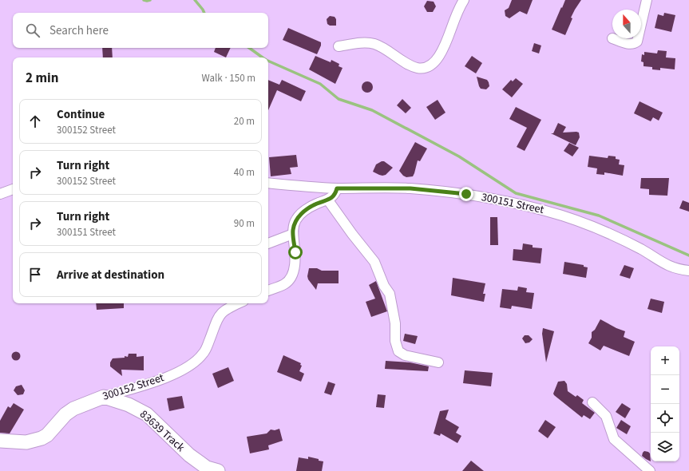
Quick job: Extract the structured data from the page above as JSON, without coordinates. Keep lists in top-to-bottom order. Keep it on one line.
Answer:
{"streets":{"street":["300151 Street","300152 Street","83639 Track"]},"crossings":[["300152 Street","83639 Track"]],"north":"top","page":{"search":"Search here","heading":["2 min","Walk · 150 m"],"list":[["Continue","300152 Street","20 m"],["Turn right","300152 Street","40 m"],["Turn right","300151 Street","90 m"],"Arrive at destination"],"map_buttons":["+","−"]}}
